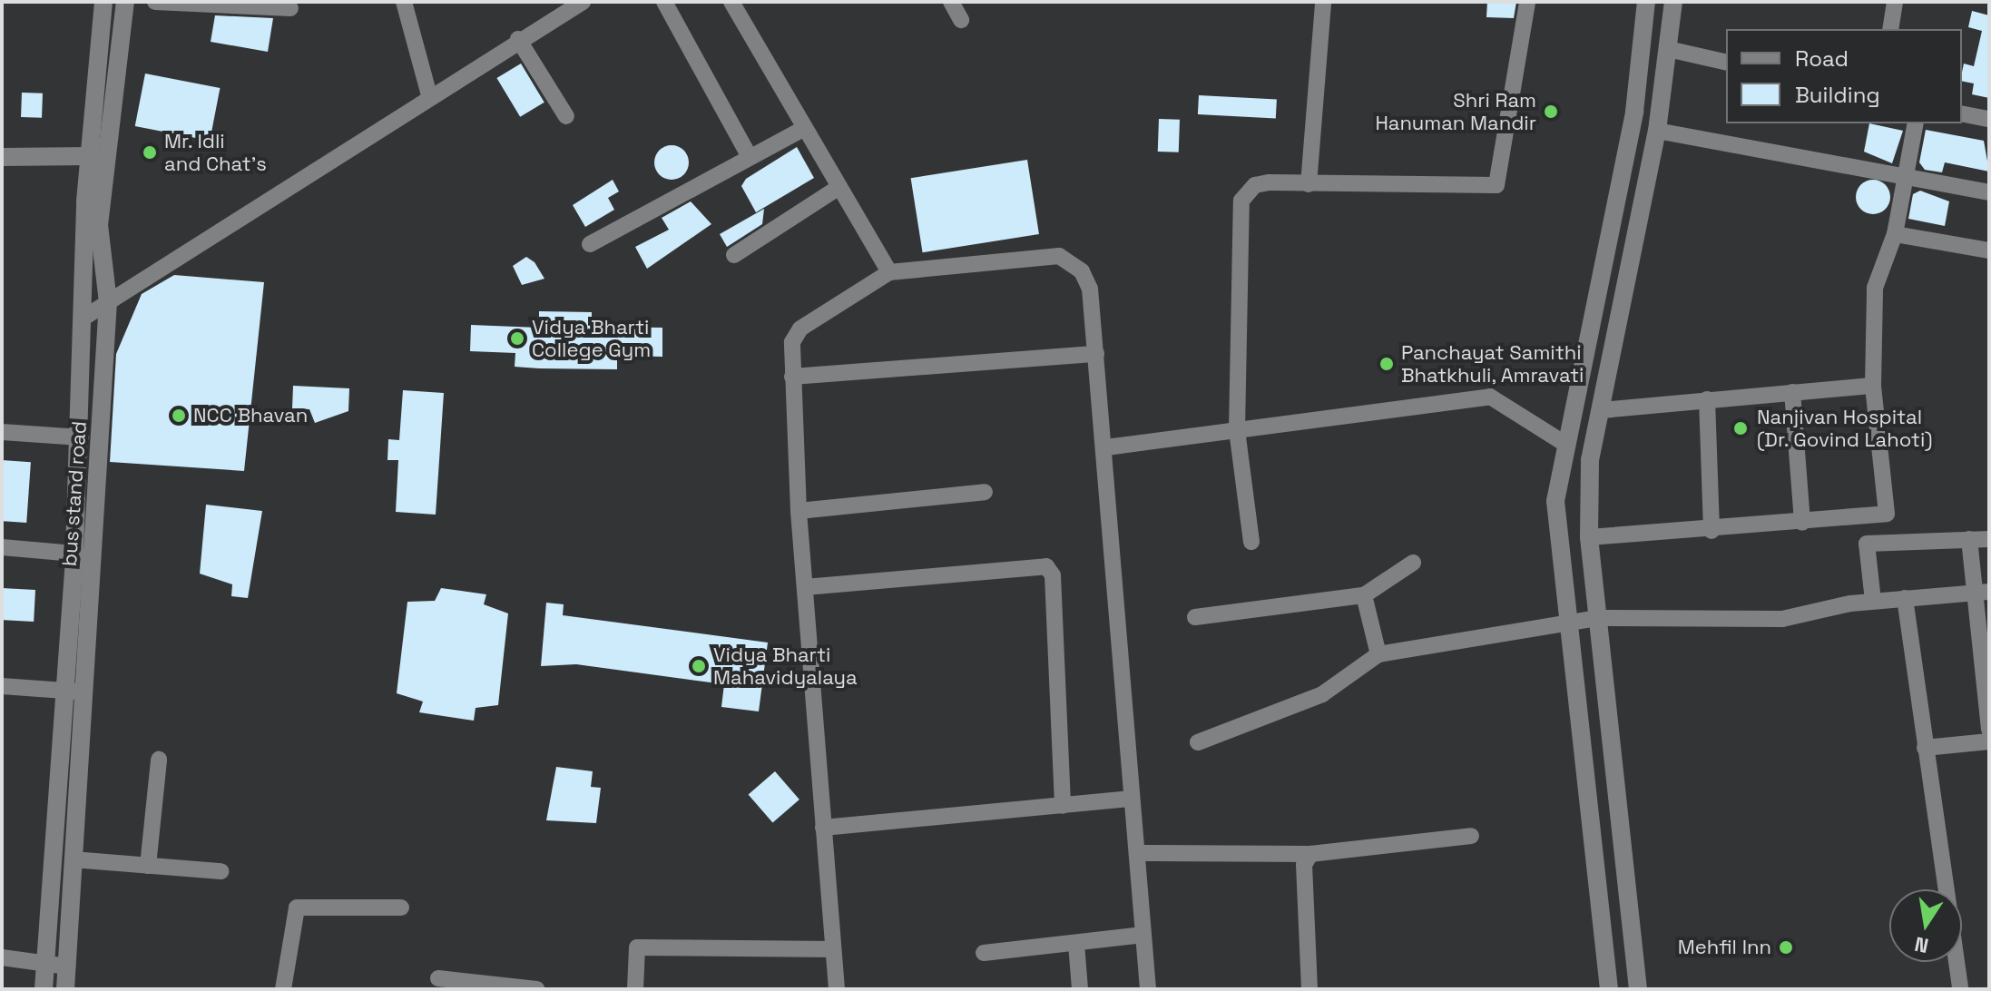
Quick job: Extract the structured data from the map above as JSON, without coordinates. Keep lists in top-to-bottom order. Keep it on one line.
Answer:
{"streets":{"street":["bus stand road"]},"places":["Shri Ram Hanuman Mandir","Mr. Idli and Chat's","Vidya Bharti College Gym","Panchayat Samithi Bhatkhuli, Amravati","NCC Bhavan","Nanjivan Hospital (Dr. Govind Lahoti)","Vidya Bharti Mahavidyalaya","Mehfil Inn"],"legend":["Road","Building"],"north":"bottom"}
